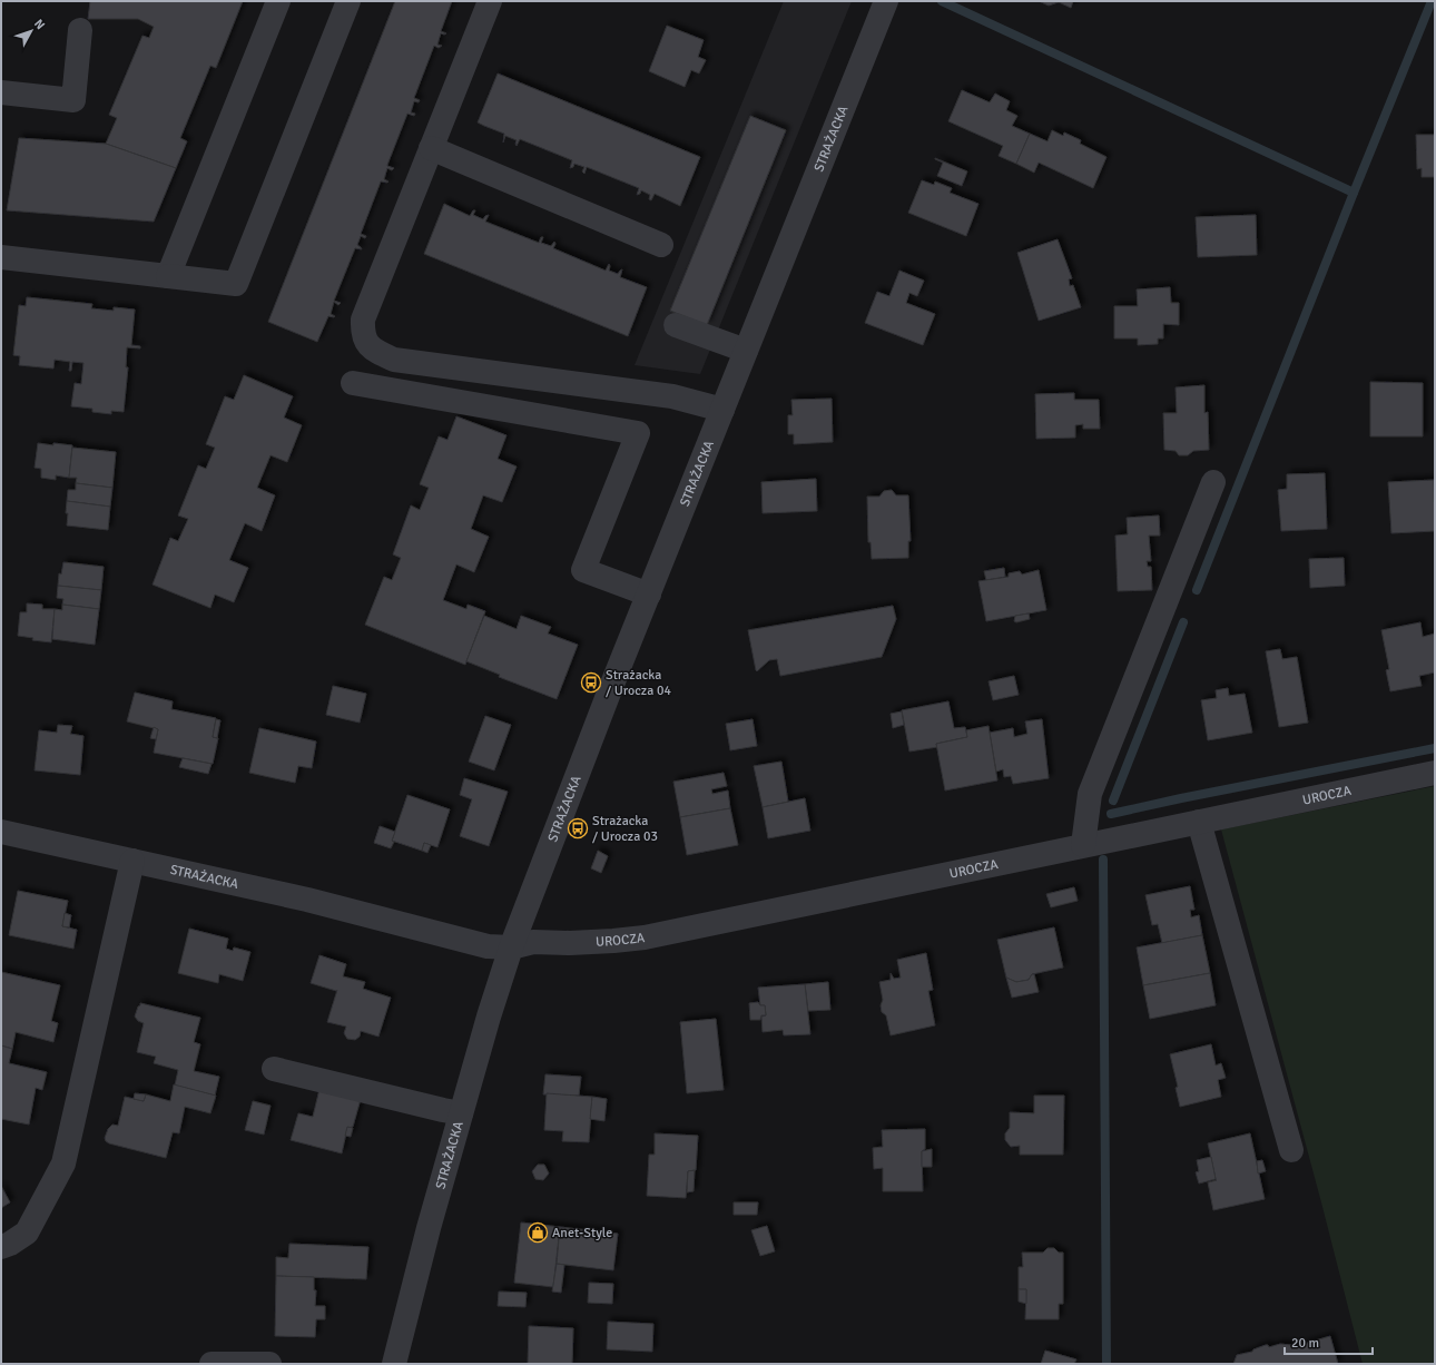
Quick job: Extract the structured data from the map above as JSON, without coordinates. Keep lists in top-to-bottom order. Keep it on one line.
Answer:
{"streets":{"street":["STRAŻACKA","UROCZA"]},"crossings":[["STRAŻACKA","UROCZA"]],"places":{"bus stop":["Strażacka / Urocza 04","Strażacka / Urocza 03"],"shop":["Anet-Style"]},"scale_bar":"20 m","north":"top right"}
